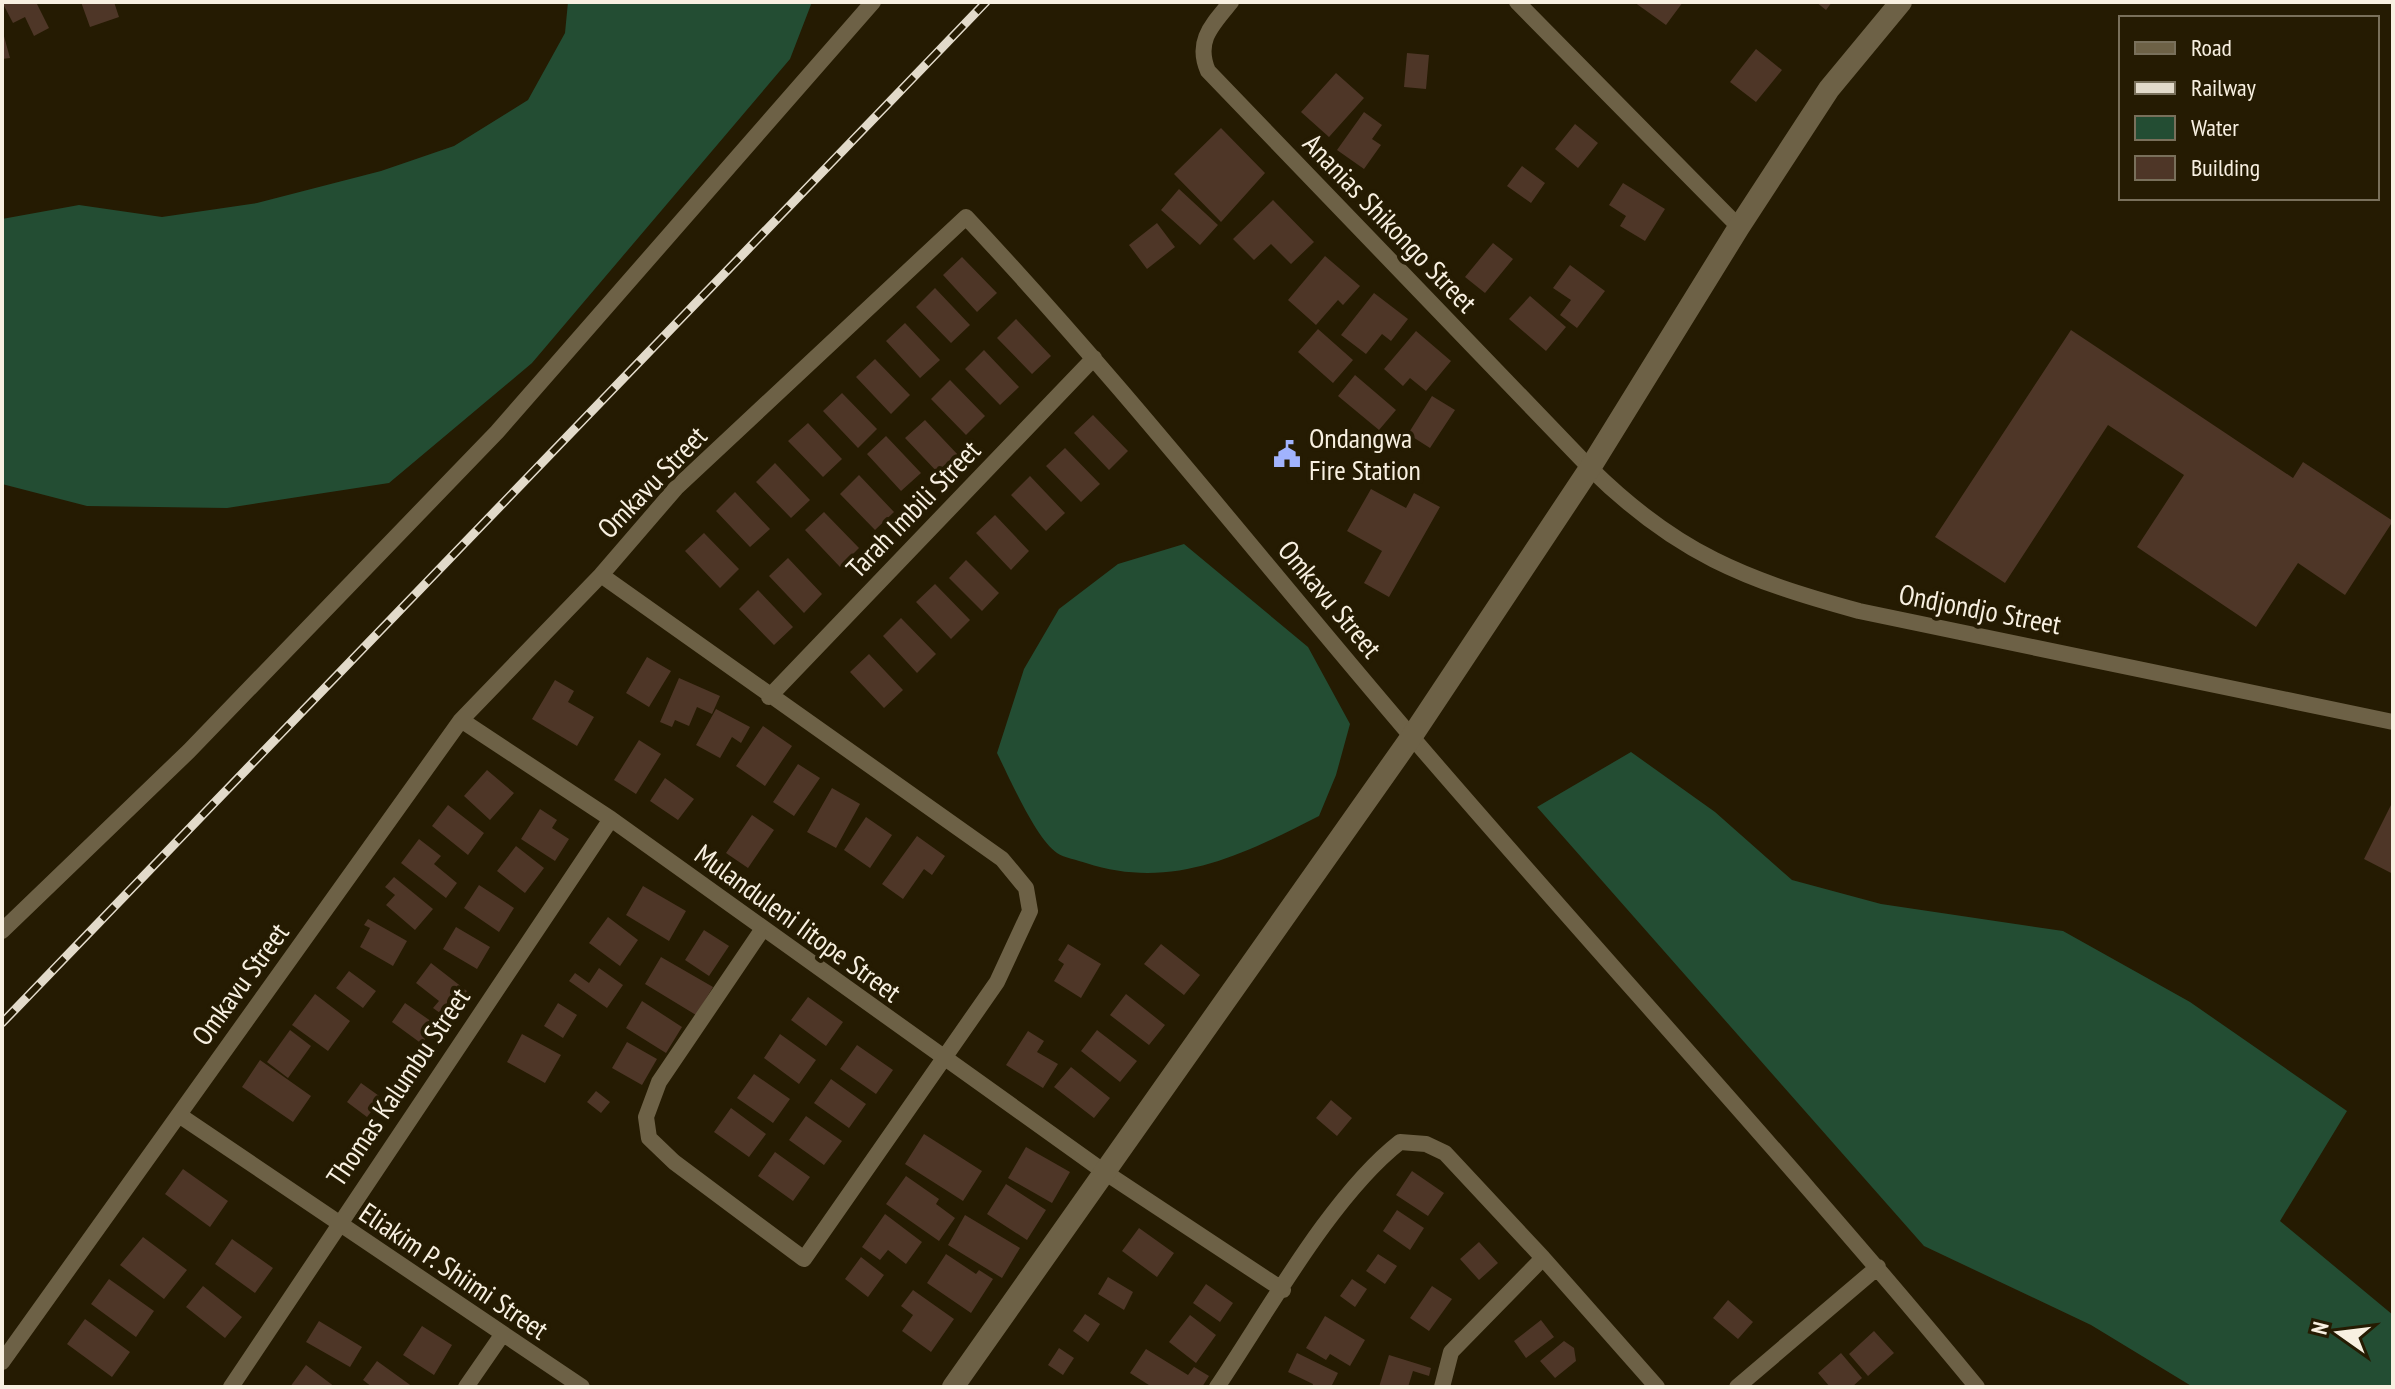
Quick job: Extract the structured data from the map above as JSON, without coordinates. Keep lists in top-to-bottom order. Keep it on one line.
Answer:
{"streets":{"street":["Ananias Shikongo Street","Omkavu Street","Tarah Imbili Street","Ondjondjo Street","Mulanduleni Iitope Street","Thomas Kalumbu Street","Eliakim P. Shiimi Street"]},"crossings":[["Ananias Shikongo Street","Ondjondjo Street"],["Omkavu Street","Tarah Imbili Street"],["Omkavu Street","Mulanduleni Iitope Street"],["Omkavu Street","Eliakim P. Shiimi Street"],["Mulanduleni Iitope Street","Thomas Kalumbu Street"],["Thomas Kalumbu Street","Eliakim P. Shiimi Street"]],"places":{"public building":["Ondangwa Fire Station"]},"legend":["Road","Railway","Water","Building"],"north":"left"}
